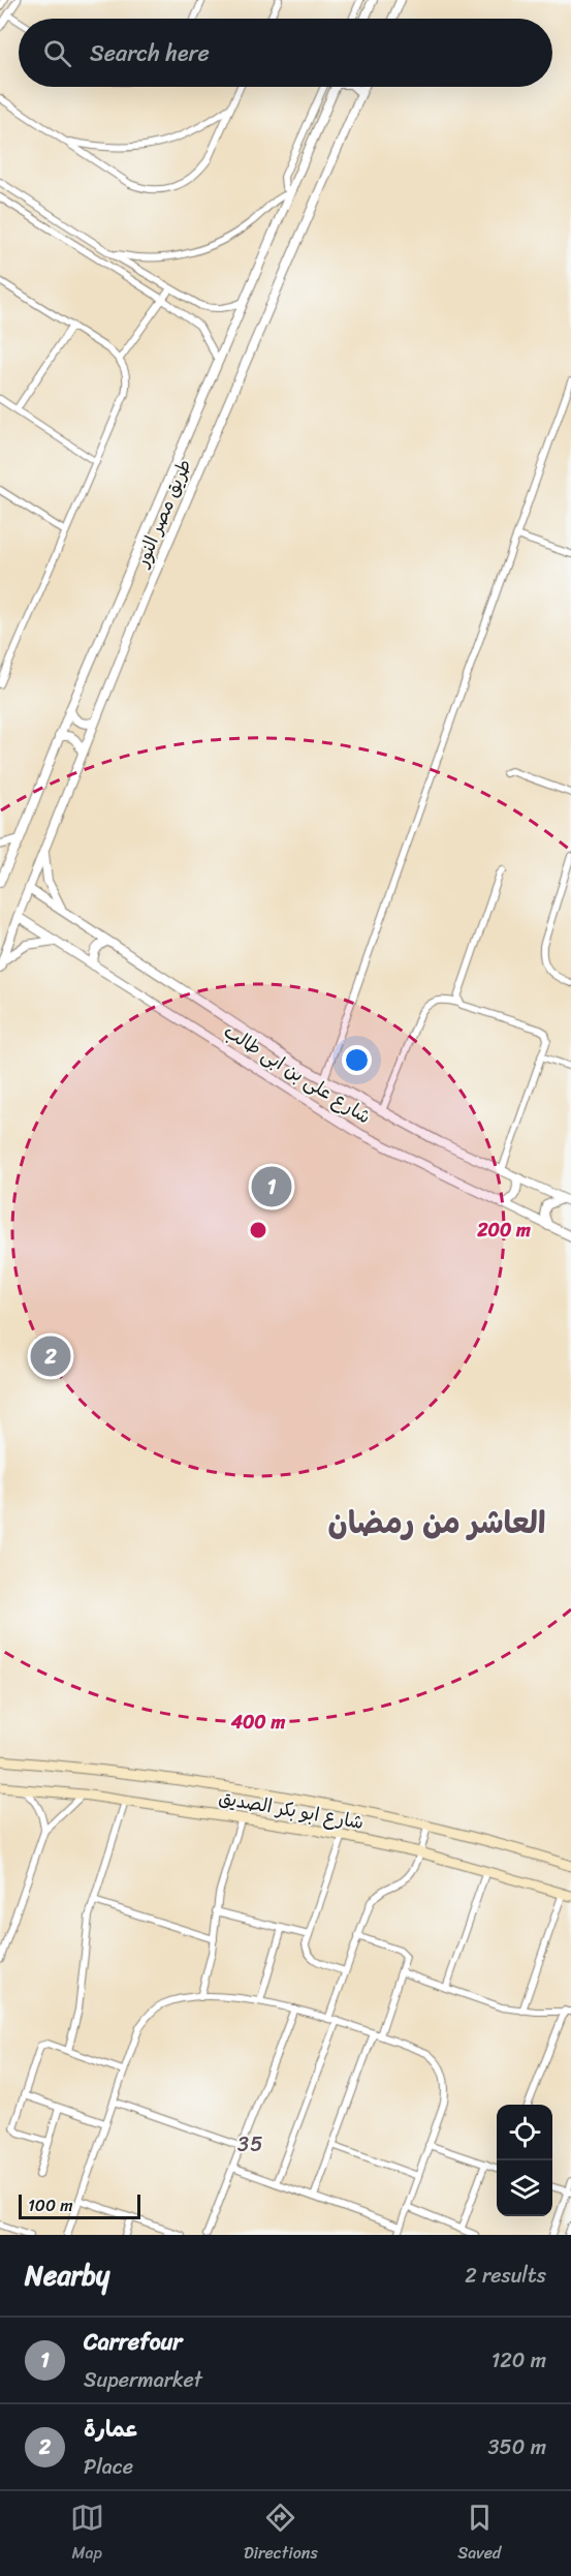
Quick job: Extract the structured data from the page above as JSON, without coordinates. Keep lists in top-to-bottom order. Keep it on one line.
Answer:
{"streets":{"main road":["شارع ابو بكر الصديق"],"street":["طريق مصر النور","شارع على بن ابى طالب"]},"crossings":[["طريق مصر النور","شارع على بن ابى طالب"]],"districts":["العاشر من رمضان","35"],"scale_bar":"100 m","page":{"search":"Search here","pins":["1","2"],"scale":"100 m","heading":["Nearby","2 results"],"list":[{"mark":"1","name":"Carrefour","note":"Supermarket","value":"120 m"},{"mark":"2","name":"عمارة","note":"Place","value":"350 m"}],"nav":["Map","Directions","Saved"]},"rings":["200 m","400 m"]}
